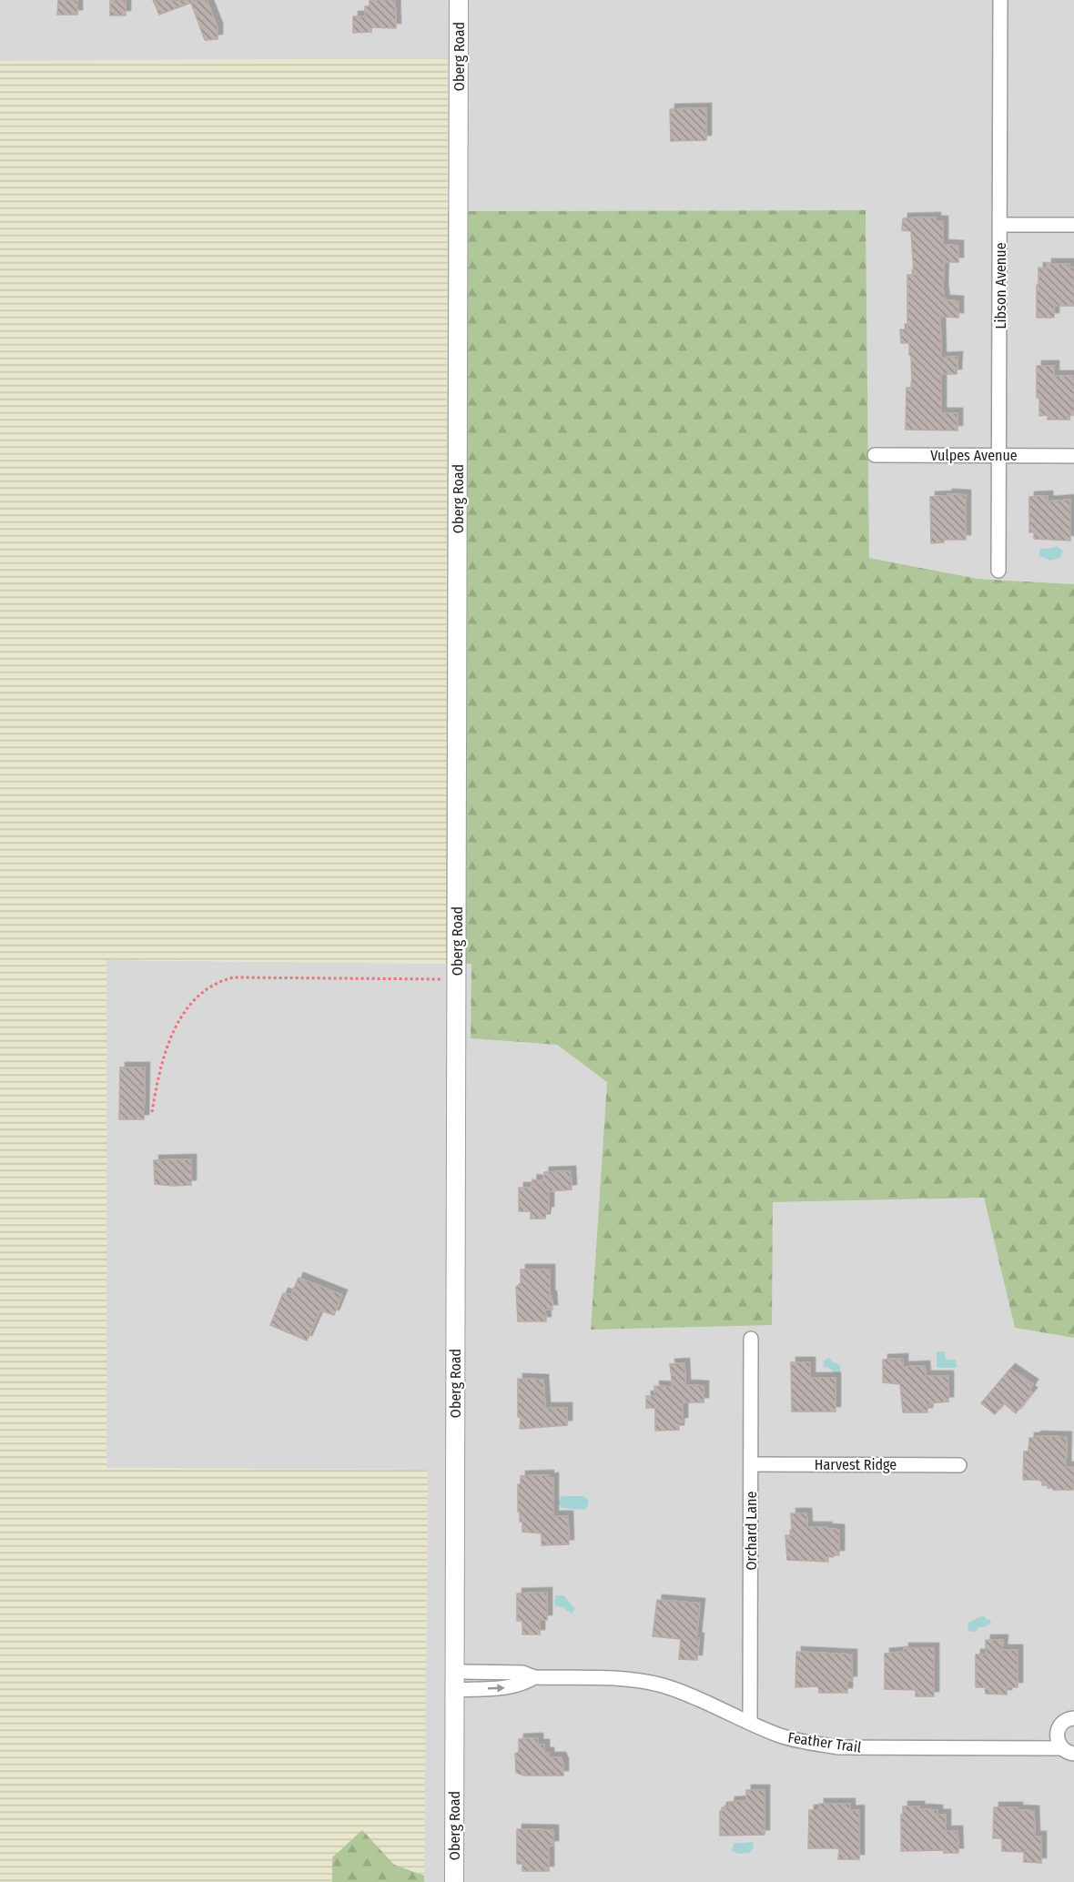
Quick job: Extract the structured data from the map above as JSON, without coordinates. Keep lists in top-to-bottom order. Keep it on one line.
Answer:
{"streets":{"street":["Oberg Road","Libson Avenue","Vulpes Avenue","Harvest Ridge","Orchard Lane","Feather Trail"]},"crossings":[["Oberg Road","Feather Trail"],["Libson Avenue","Vulpes Avenue"],["Harvest Ridge","Orchard Lane"],["Orchard Lane","Feather Trail"]]}
